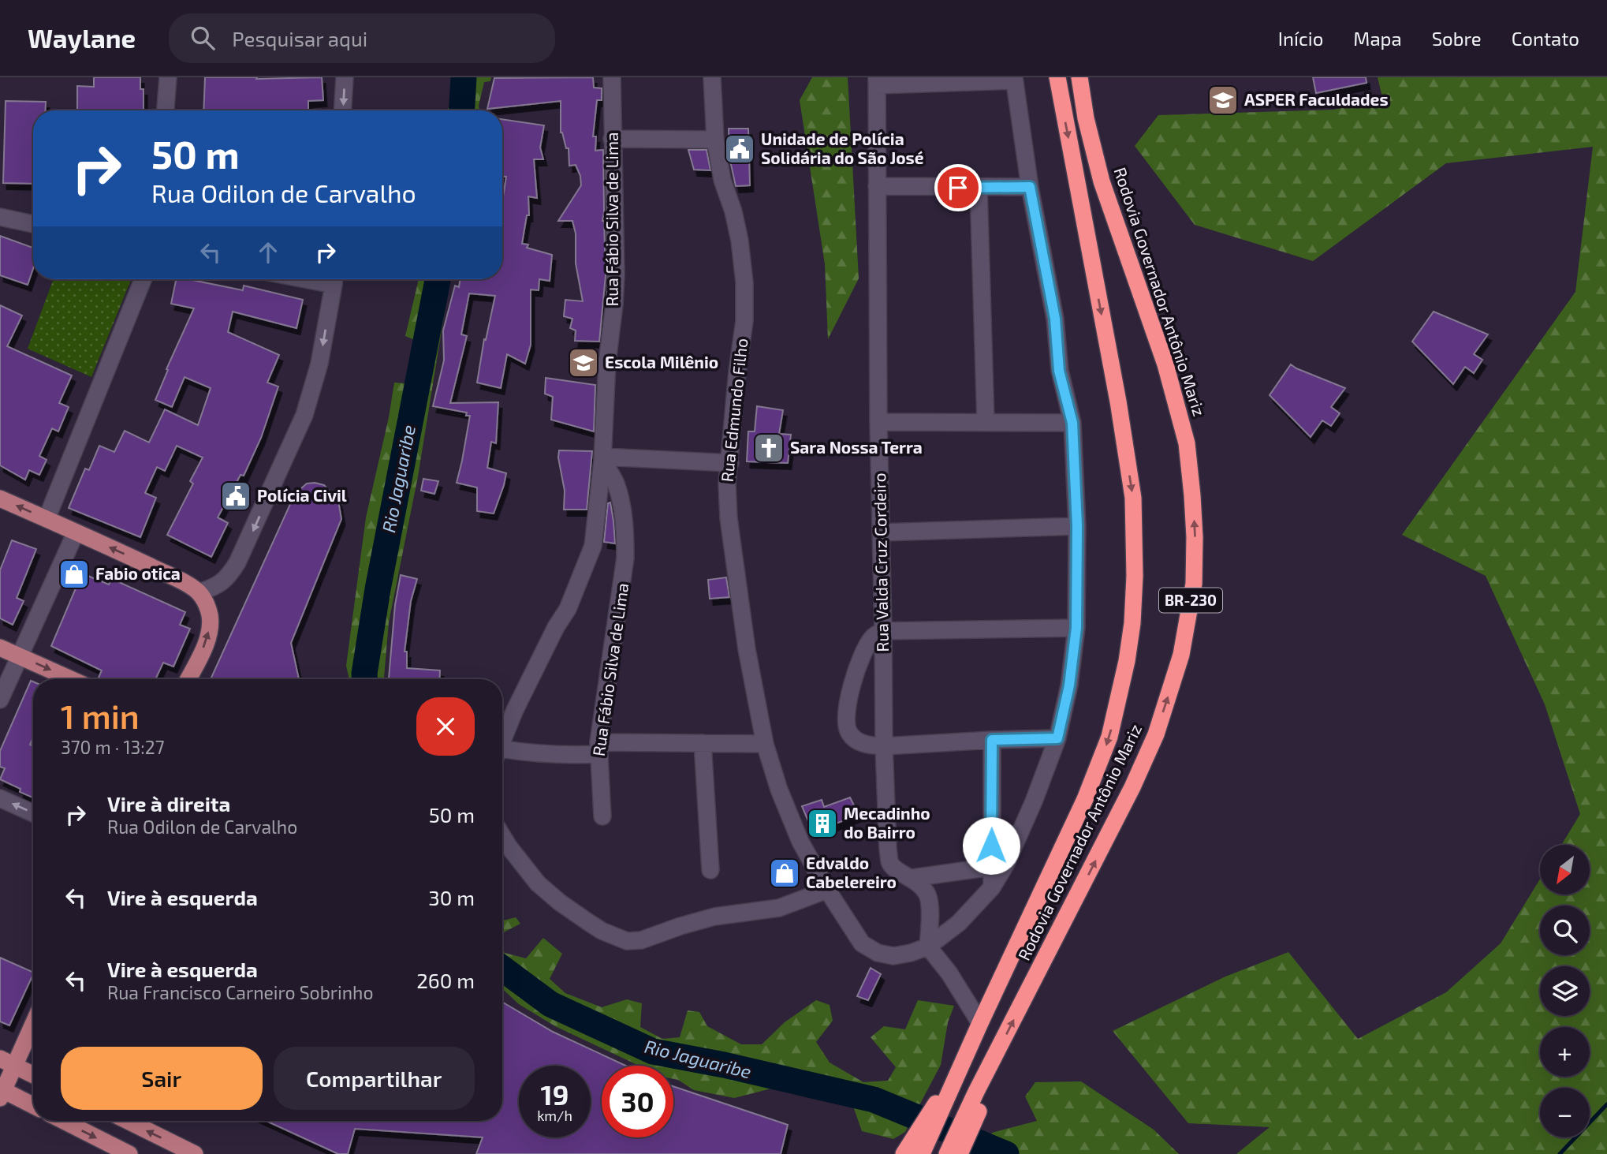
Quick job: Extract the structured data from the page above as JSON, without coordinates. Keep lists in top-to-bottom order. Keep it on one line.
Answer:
{"streets":{"highway":["Rodovia Governador Antônio Mariz","BR-230"],"street":["Rua Fábio Silva de Lima","Rua Edmundo Filho","Rua Valda Cruz Cordeiro"]},"water":["Rio Jaguaribe"],"places":{"school or university":["ASPER Faculdades","Escola Milênio"],"public building":["Unidade de Polícia Solidária do São José","Polícia Civil"],"church":["Sara Nossa Terra"],"shop":["Fabio otica","Edvaldo Cabelereiro"],"building":["Mecadinho do Bairro"]},"north":"bottom left","page":{"header":"Waylane","search":"Pesquisar aqui","nav":["Início","Mapa","Sobre","Contato"],"turn":["50 m","Rua Odilon de Carvalho"],"heading":["1 min","370 m · 13:27"],"list":[{"name":"Vire à direita","note":"Rua Odilon de Carvalho","value":"50 m"},{"name":"Vire à esquerda","value":"30 m"},{"name":"Vire à esquerda","note":"Rua Francisco Carneiro Sobrinho","value":"260 m"}],"map_buttons":["+","−"],"buttons":["Sair","Compartilhar"],"speed":"19 km/h","limit":"30"}}
